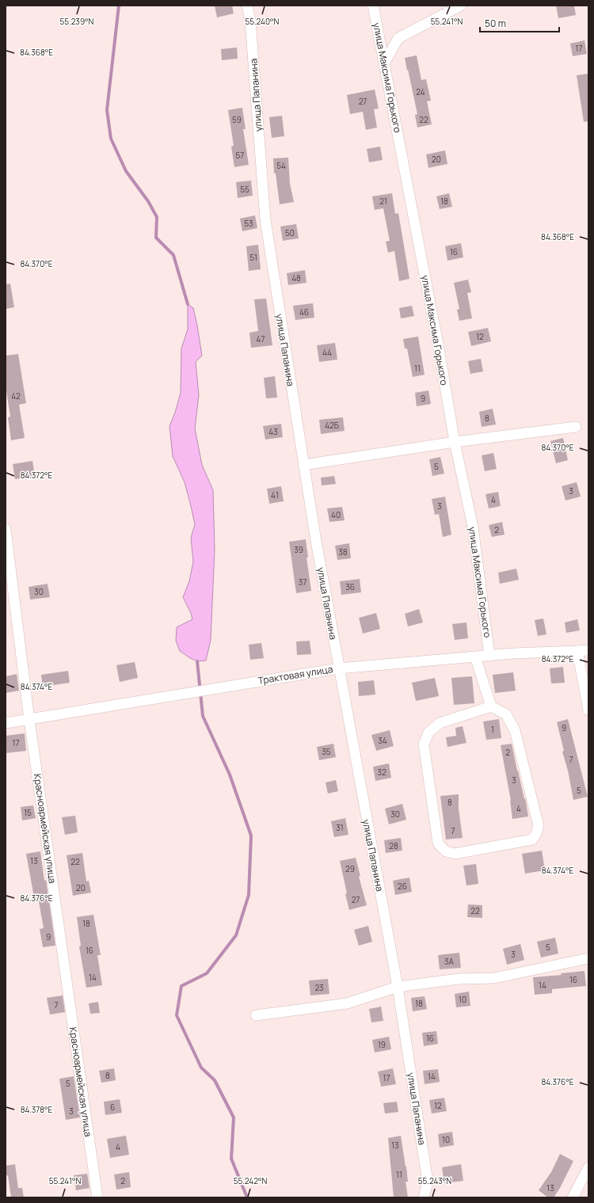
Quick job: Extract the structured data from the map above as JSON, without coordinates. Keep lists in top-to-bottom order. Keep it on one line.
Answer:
{"streets":{"street":["улица Максима Горького","улица Папанина","Трактовая улица","Красноармейская улица"]},"crossings":[["улица Максима Горького","Трактовая улица"],["улица Папанина","Трактовая улица"],["Трактовая улица","Красноармейская улица"]],"house_numbers":["17","24","27","59","22","57","20","54","55","21","18","53","50","16","51","48","46","12","47","44","11","42","9","8","42Б","43","5","3","41","4","3","40","2","39","38","37","36","30","9","1","34","17","35","2","7","32","3","5","8","4","15","30","31","7","28","13","22","29","26","20","27","22","18","9","5","16","3","3А","14","16","14","23","10","18","7","16","19","8","14","17","5","12","6","3","10","13","4","11","2","13"],"scale_bar":"50 m","coordinates":["55.239°N","55.240°N","55.241°N","84.368°E","84.370°E","84.372°E","84.374°E","84.376°E","84.378°E","55.242°N","55.243°N"]}
